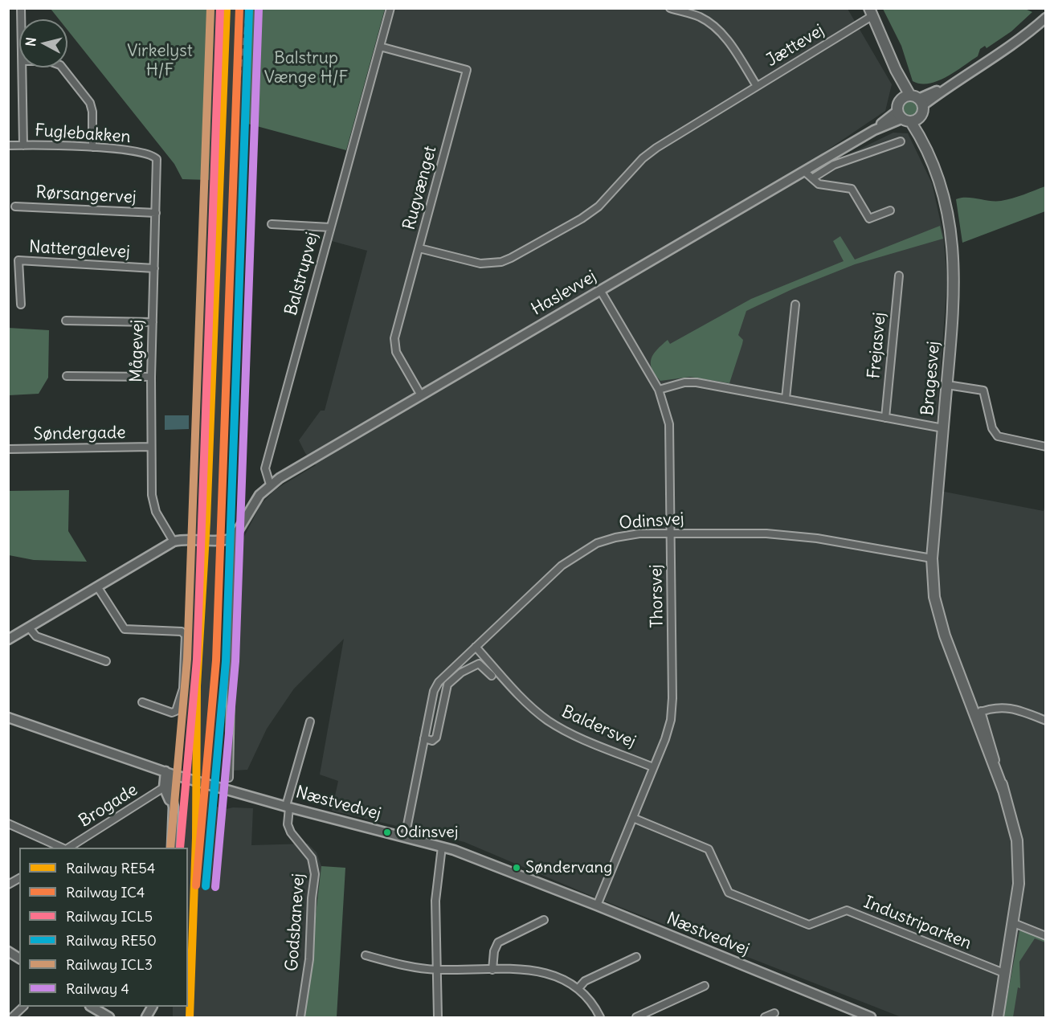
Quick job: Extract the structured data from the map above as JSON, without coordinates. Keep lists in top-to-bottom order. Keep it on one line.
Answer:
{"streets":{"main road":["Bragesvej"],"street":["Jættevej","Fuglebakken","Rugvænget","Rørsangervej","Nattergalevej","Balstrupvej","Haslevvej","Frejasvej","Mågevej","Søndergade","Odinsvej","Thorsvej","Baldersvej","Næstvedvej","Brogade","Godsbanevej","Industriparken"]},"crossings":[["Jættevej","Rugvænget"],["Fuglebakken","Mågevej"],["Rugvænget","Balstrupvej"],["Rugvænget","Haslevvej"],["Rørsangervej","Mågevej"],["Nattergalevej","Mågevej"],["Balstrupvej","Haslevvej"],["Haslevvej","Bragesvej"],["Haslevvej","Thorsvej"],["Mågevej","Søndergade"],["Bragesvej","Odinsvej"],["Bragesvej","Industriparken"],["Odinsvej","Thorsvej"],["Odinsvej","Baldersvej"],["Odinsvej","Næstvedvej"],["Thorsvej","Baldersvej"],["Thorsvej","Næstvedvej"],["Thorsvej","Industriparken"],["Næstvedvej","Godsbanevej"]],"parks":["Virkelyst H/F","Balstrup Vænge H/F"],"places":["Odinsvej","Søndervang"],"lines":["rail line RE54","rail line IC4","rail line ICL5","rail line ICL3","rail line RE50","rail line 4"],"legend":["Railway RE54","Railway IC4","Railway ICL5","Railway RE50","Railway ICL3","Railway 4"],"north":"left"}
